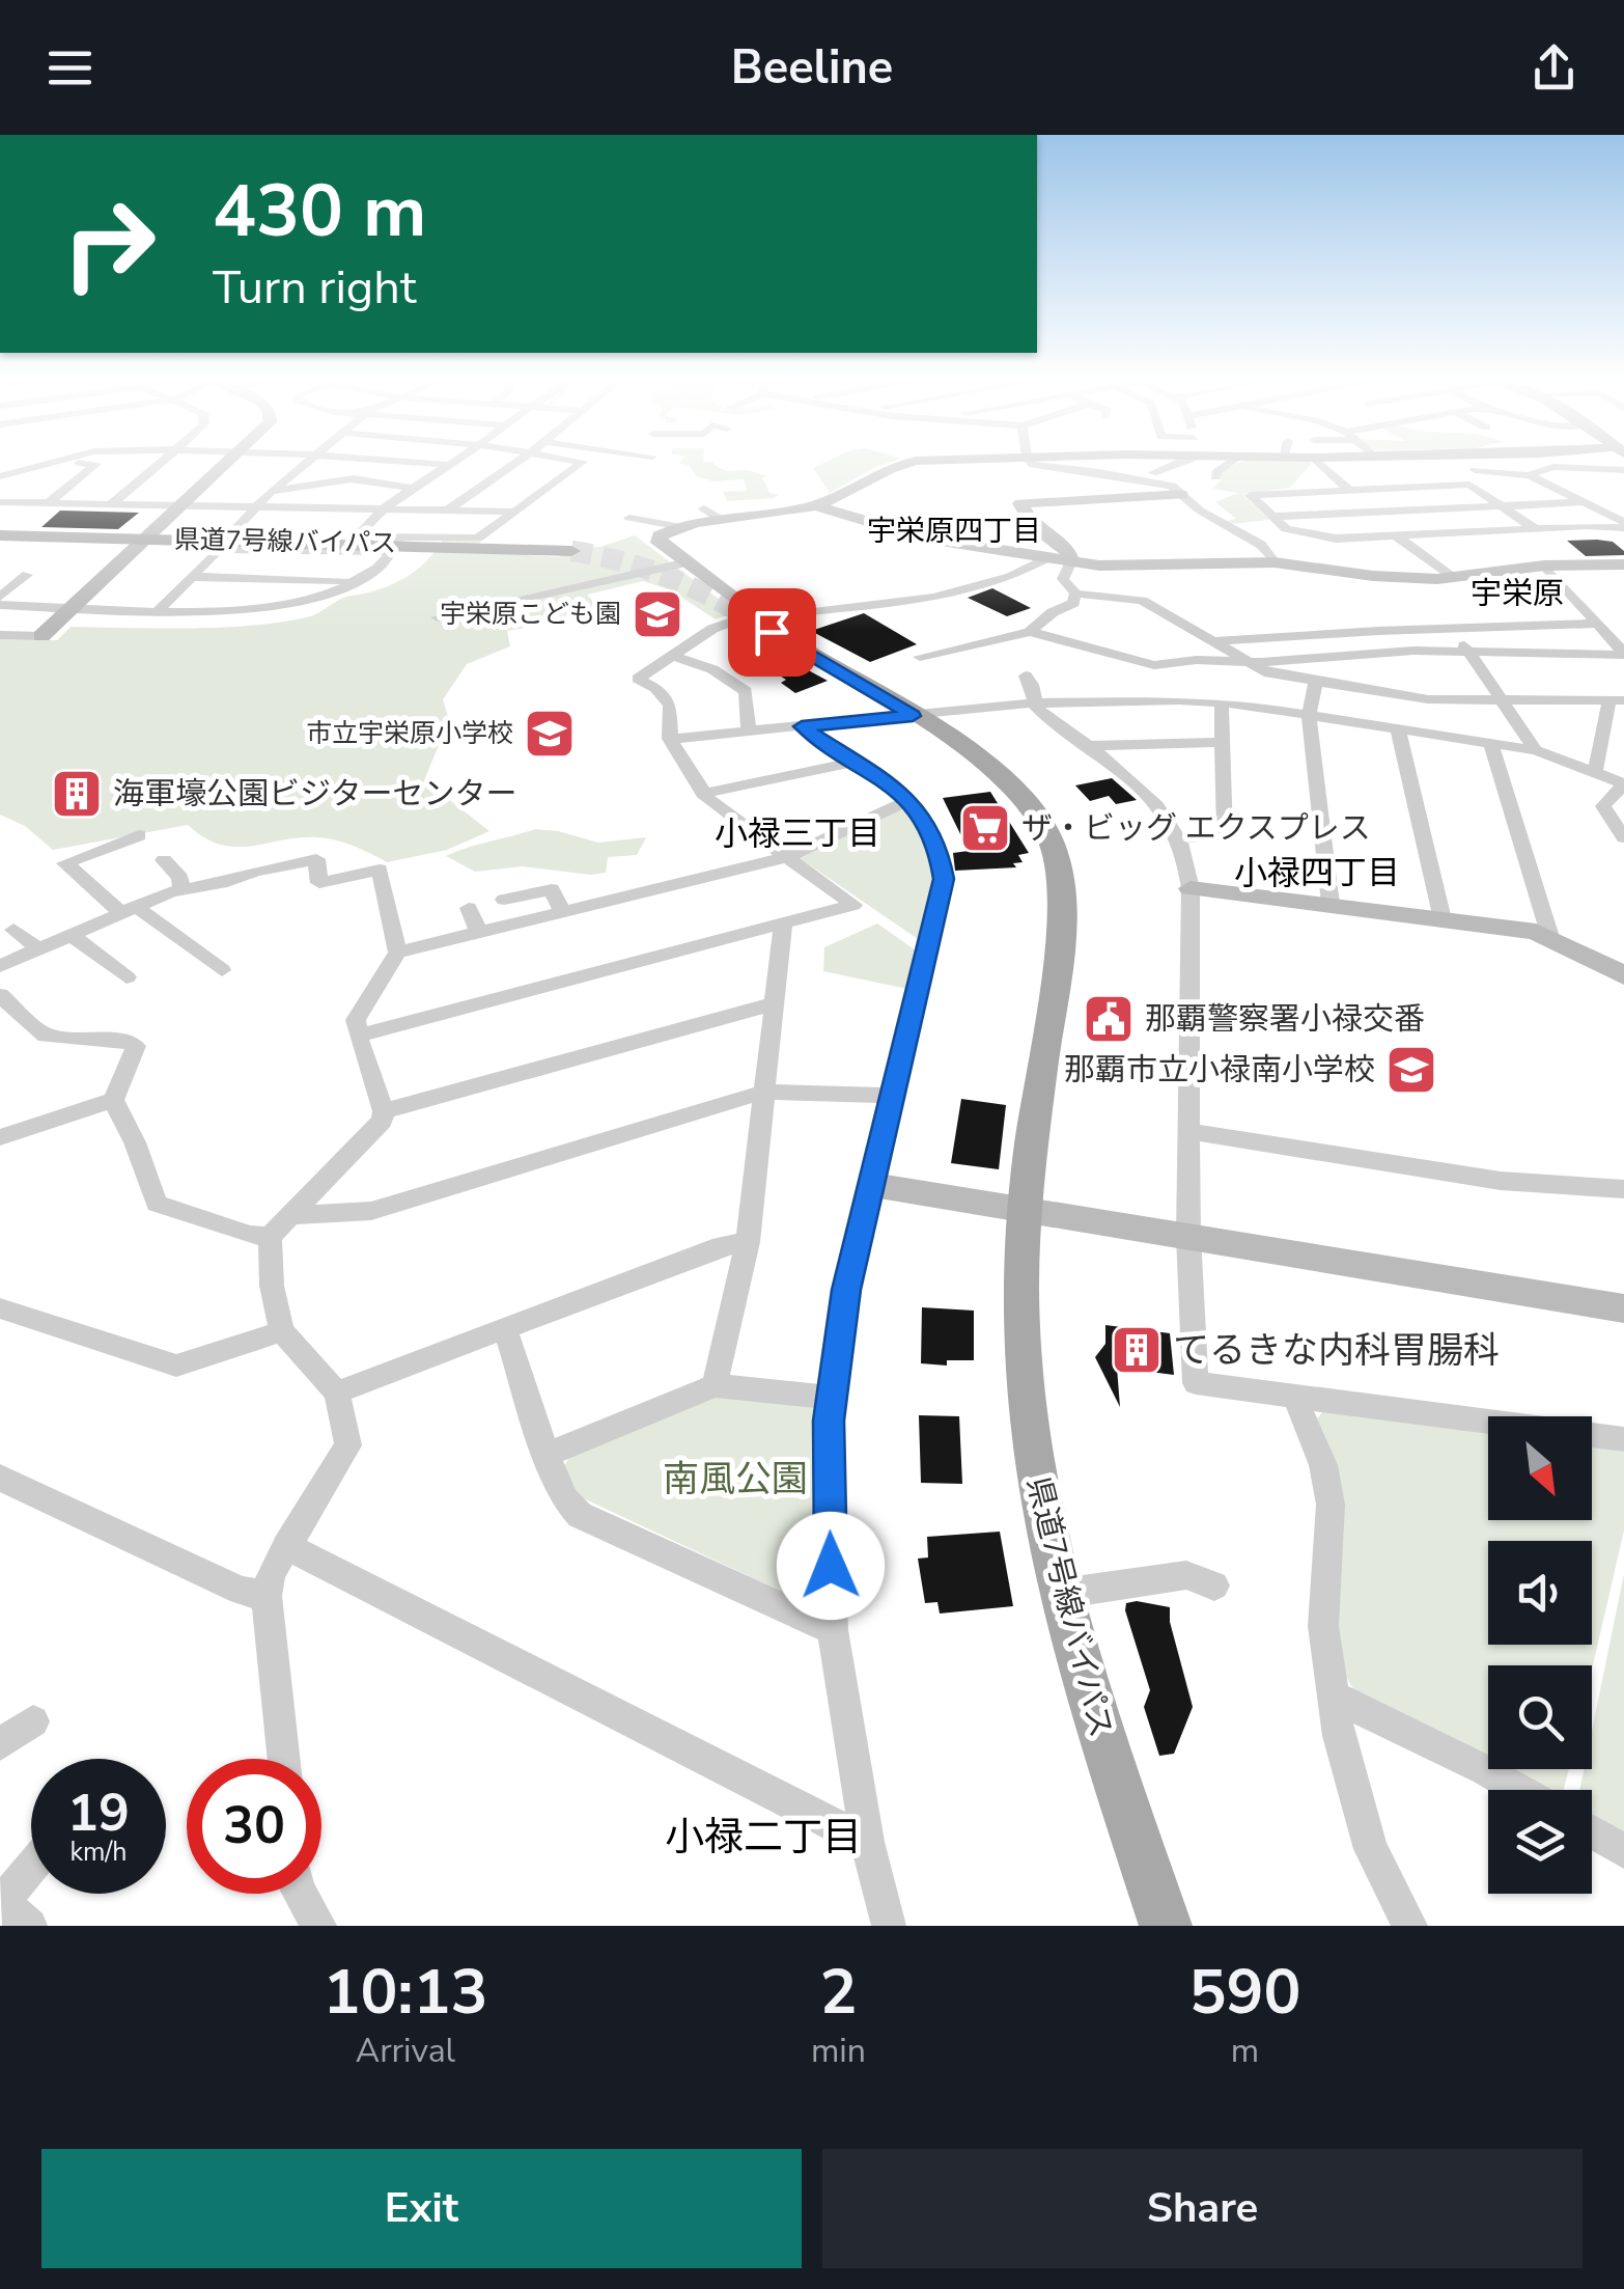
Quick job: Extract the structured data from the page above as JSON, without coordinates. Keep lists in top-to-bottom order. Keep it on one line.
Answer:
{"streets":{"main road":["県道7号線バイパス"]},"districts":["宇栄原四丁目","宇栄原","小禄三丁目","小禄四丁目","小禄二丁目"],"parks":["南風公園"],"places":{"school or university":["宇栄原こども園","市立宇栄原小学校","那覇市立小禄南小学校"],"building":["海軍壕公園ビジターセンター","てるきな内科胃腸科"],"supermarket":["ザ・ビッグ エクスプレス"],"public building":["那覇警察署小禄交番"]},"north":"bottom right","page":{"header":"Beeline","turn":["430 m","Turn right"],"speed":"19 km/h","limit":"30","eta":["10:13","Arrival","2","min","590","m"],"buttons":["Exit","Share"]}}
